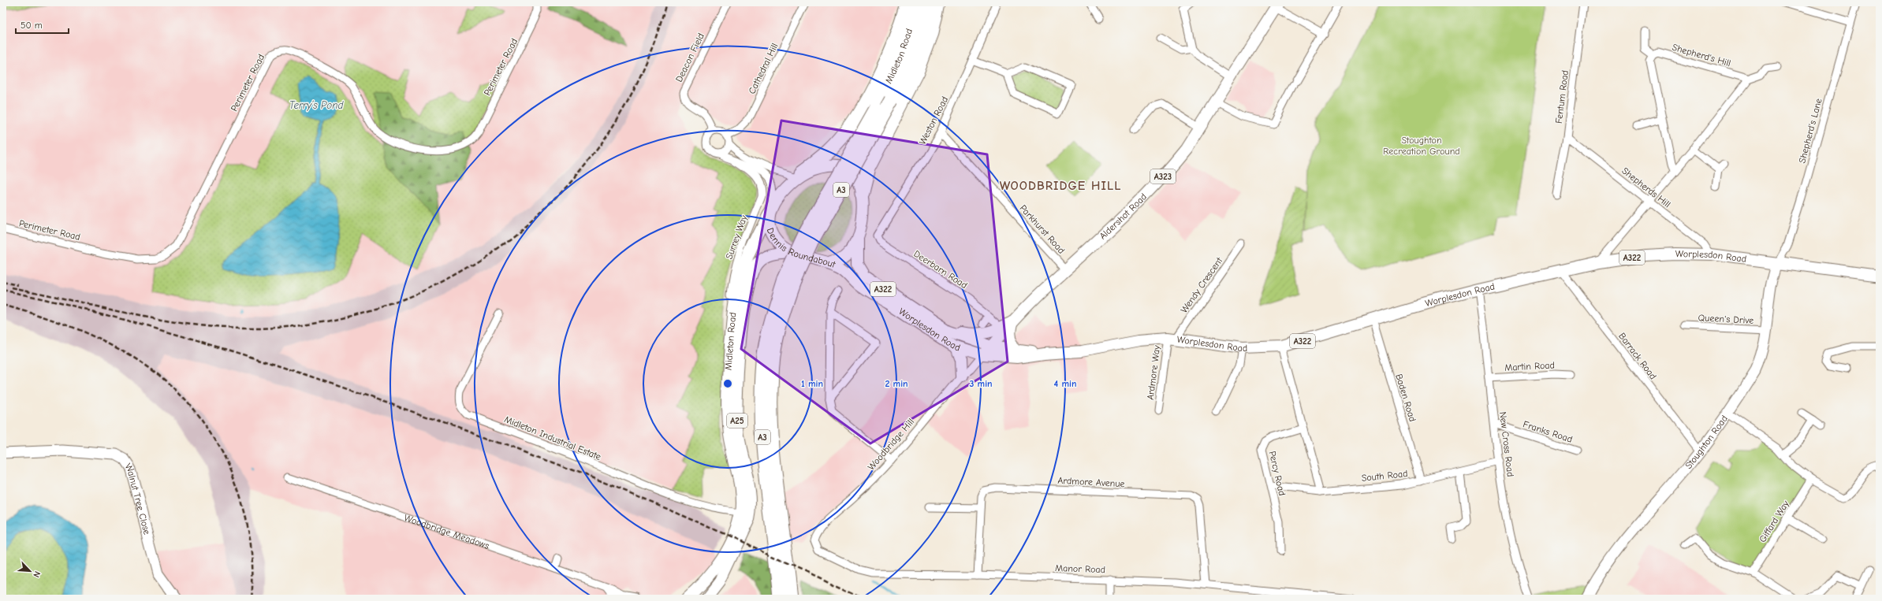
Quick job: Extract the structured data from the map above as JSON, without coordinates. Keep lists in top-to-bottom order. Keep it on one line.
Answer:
{"streets":{"highway":["Midleton Road","A3"],"main road":["A323","Aldershot Road","Dennis Roundabout","Worplesdon Road","A322","A25"],"street":["Shepherd's Hill","Deacon Field","Perimeter Road","Cathedral Hill","Fentum Road","Weston Road","Shepherd's Lane","Shepherds Hill","Parkhurst Road","Surrey Way","Deerbarn Road","Wendy Crescent","Queen's Drive","Barrack Road","Martin Road","Ardmore Way","Baden Road","Franks Road","Midleton Industrial Estate","Stoughton Road","Woodbridge Hill","New Cross Road","Percy Road","South Road","Ardmore Avenue","Walnut Tree Close","Giffard Way","Woodbridge Meadows","Manor Road"]},"crossings":[["Midleton Road","A3"],["Midleton Road","Surrey Way"],["Midleton Road","Dennis Roundabout"],["Midleton Road","Worplesdon Road"],["Midleton Road","A25"],["Midleton Road","Midleton Industrial Estate"],["Deacon Field","Cathedral Hill"],["Deacon Field","Surrey Way"],["Cathedral Hill","Surrey Way"],["Fentum Road","Shepherds Hill"],["Weston Road","Parkhurst Road"],["Weston Road","Deerbarn Road"],["Shepherd's Lane","Worplesdon Road"],["Shepherd's Lane","Stoughton Road"],["Shepherds Hill","Worplesdon Road"],["Aldershot Road","Parkhurst Road"],["Surrey Way","Dennis Roundabout"],["Surrey Way","Worplesdon Road"],["Dennis Roundabout","Worplesdon Road"],["Worplesdon Road","Wendy Crescent"],["Worplesdon Road","Barrack Road"],["Worplesdon Road","Ardmore Way"],["Worplesdon Road","Baden Road"],["Worplesdon Road","Stoughton Road"],["Worplesdon Road","Woodbridge Hill"],["Worplesdon Road","New Cross Road"],["Wendy Crescent","Ardmore Way"],["Queen's Drive","Stoughton Road"],["Barrack Road","Stoughton Road"],["Martin Road","New Cross Road"],["Baden Road","South Road"],["Franks Road","New Cross Road"],["Woodbridge Hill","Manor Road"],["New Cross Road","South Road"],["Percy Road","South Road"],["Ardmore Avenue","Manor Road"]],"districts":["WOODBRIDGE HILL"],"water":["Terry’s Pond"],"parks":["Stoughton Recreation Ground"],"scale_bar":"50 m","north":"bottom right","rings":["1 min","2 min","3 min","4 min"]}
